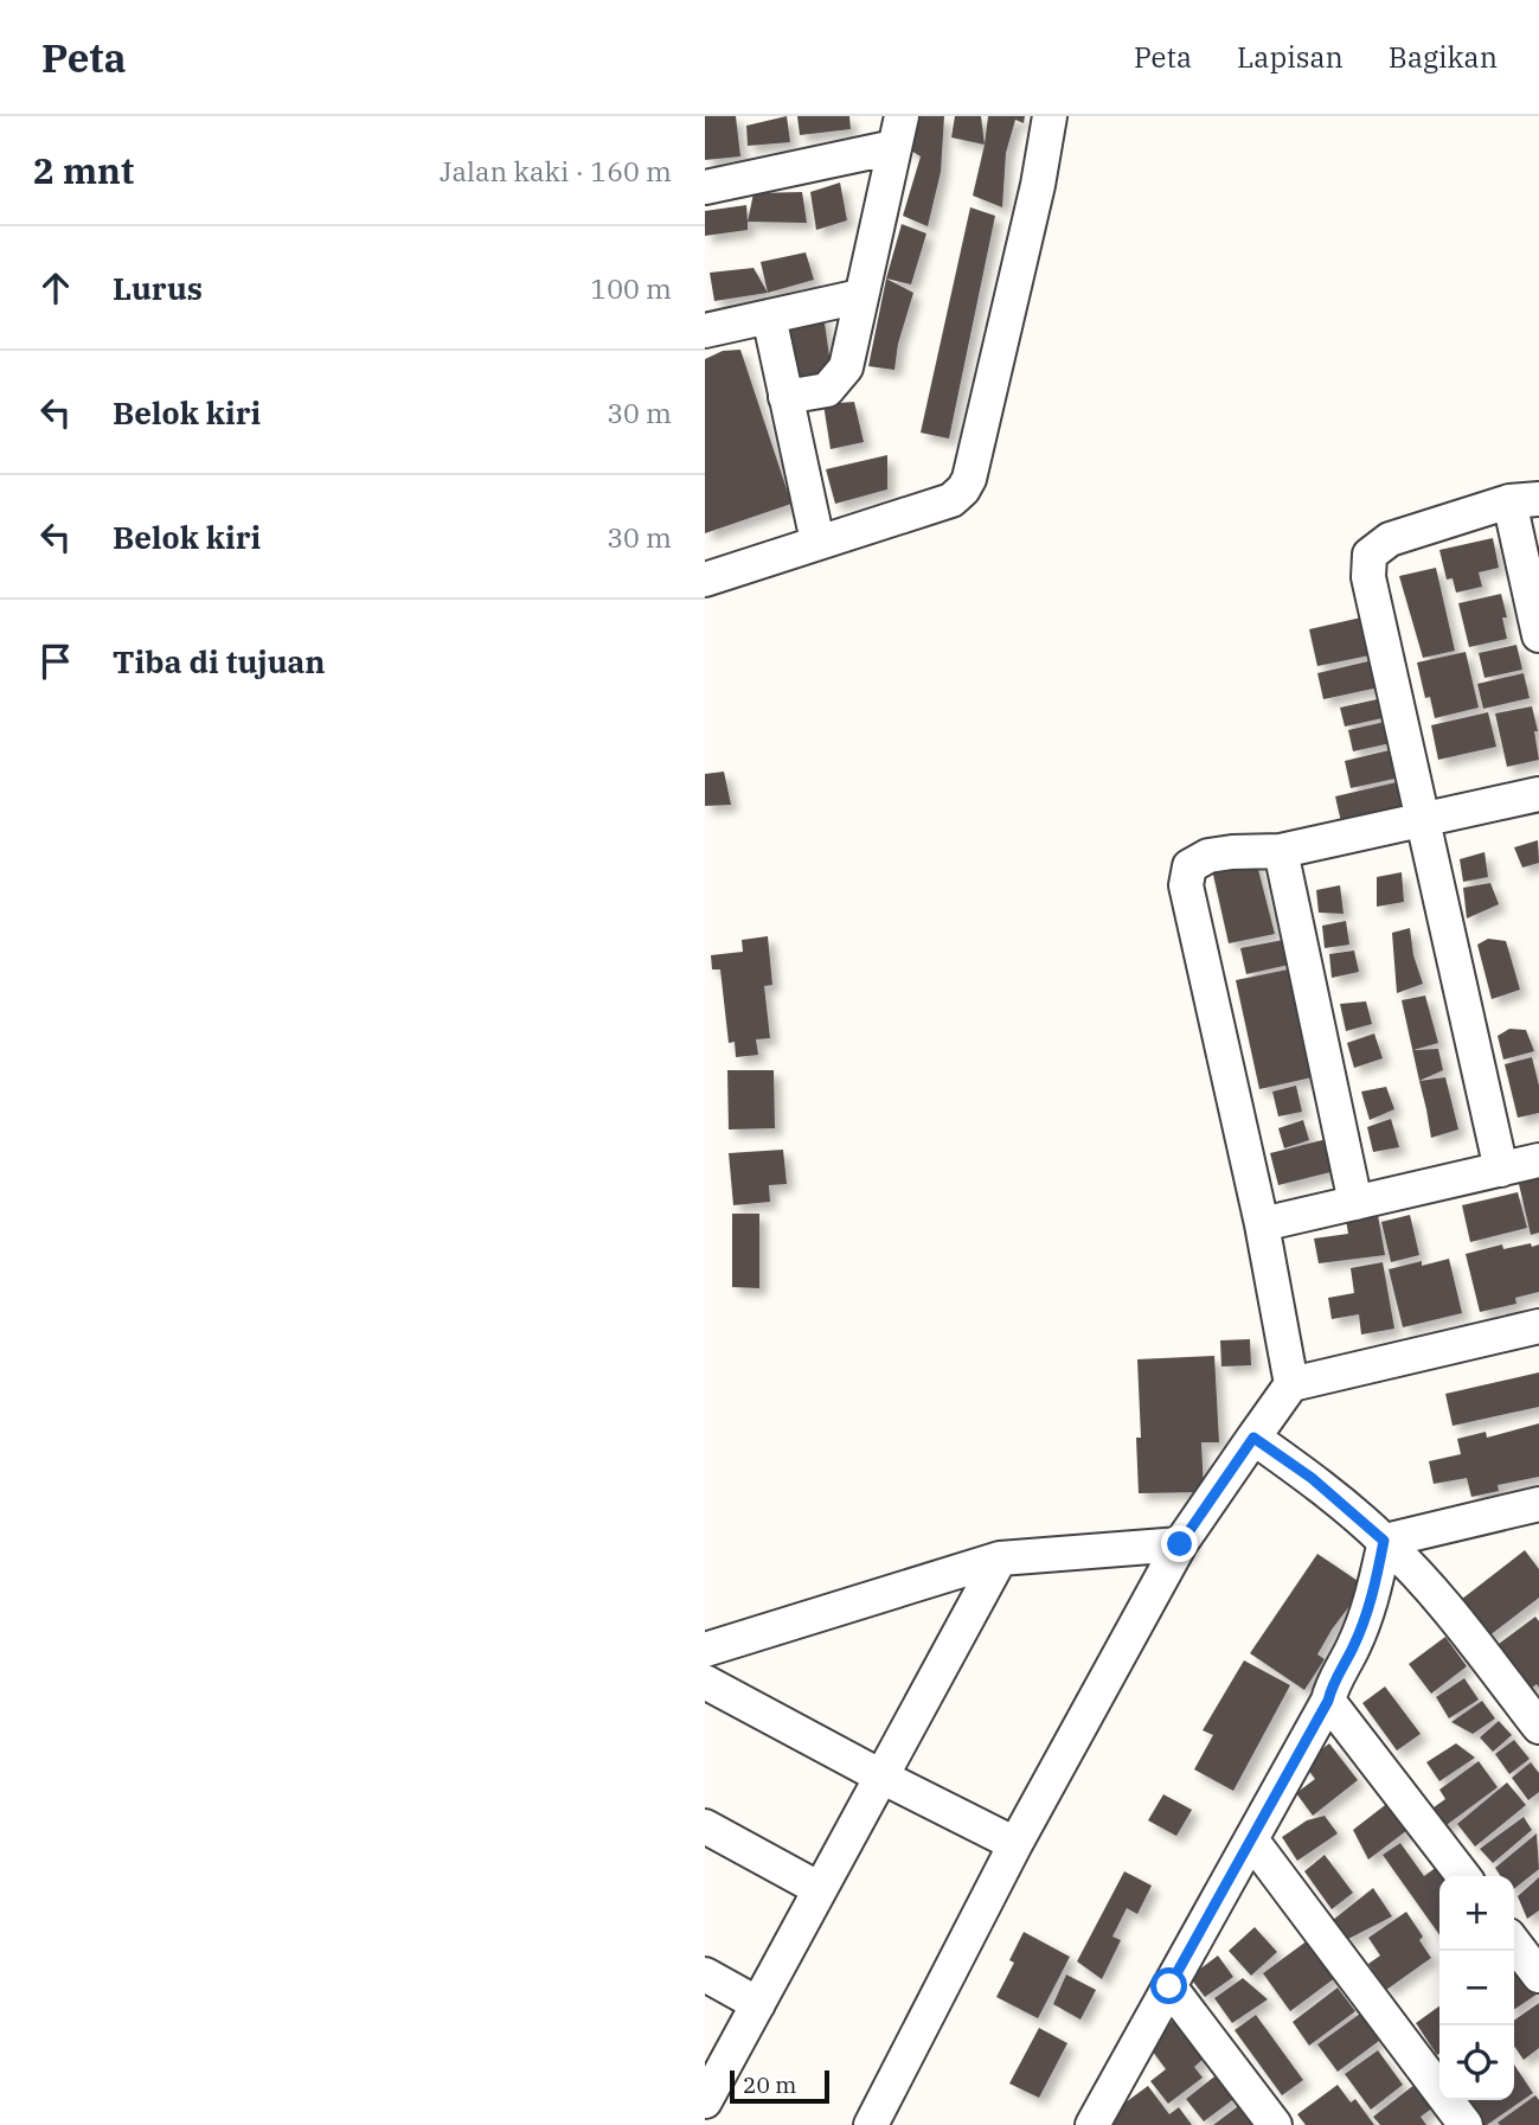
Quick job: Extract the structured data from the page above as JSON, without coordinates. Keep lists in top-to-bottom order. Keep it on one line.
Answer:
{"scale_bar":"20 m","page":{"header":"Peta","nav":["Peta","Lapisan","Bagikan"],"heading":["2 mnt","Jalan kaki · 160 m"],"list":[["Lurus","100 m"],["Belok kiri","30 m"],["Belok kiri","30 m"],"Tiba di tujuan"],"map_buttons":["+","−"],"scale":"20 m"}}
